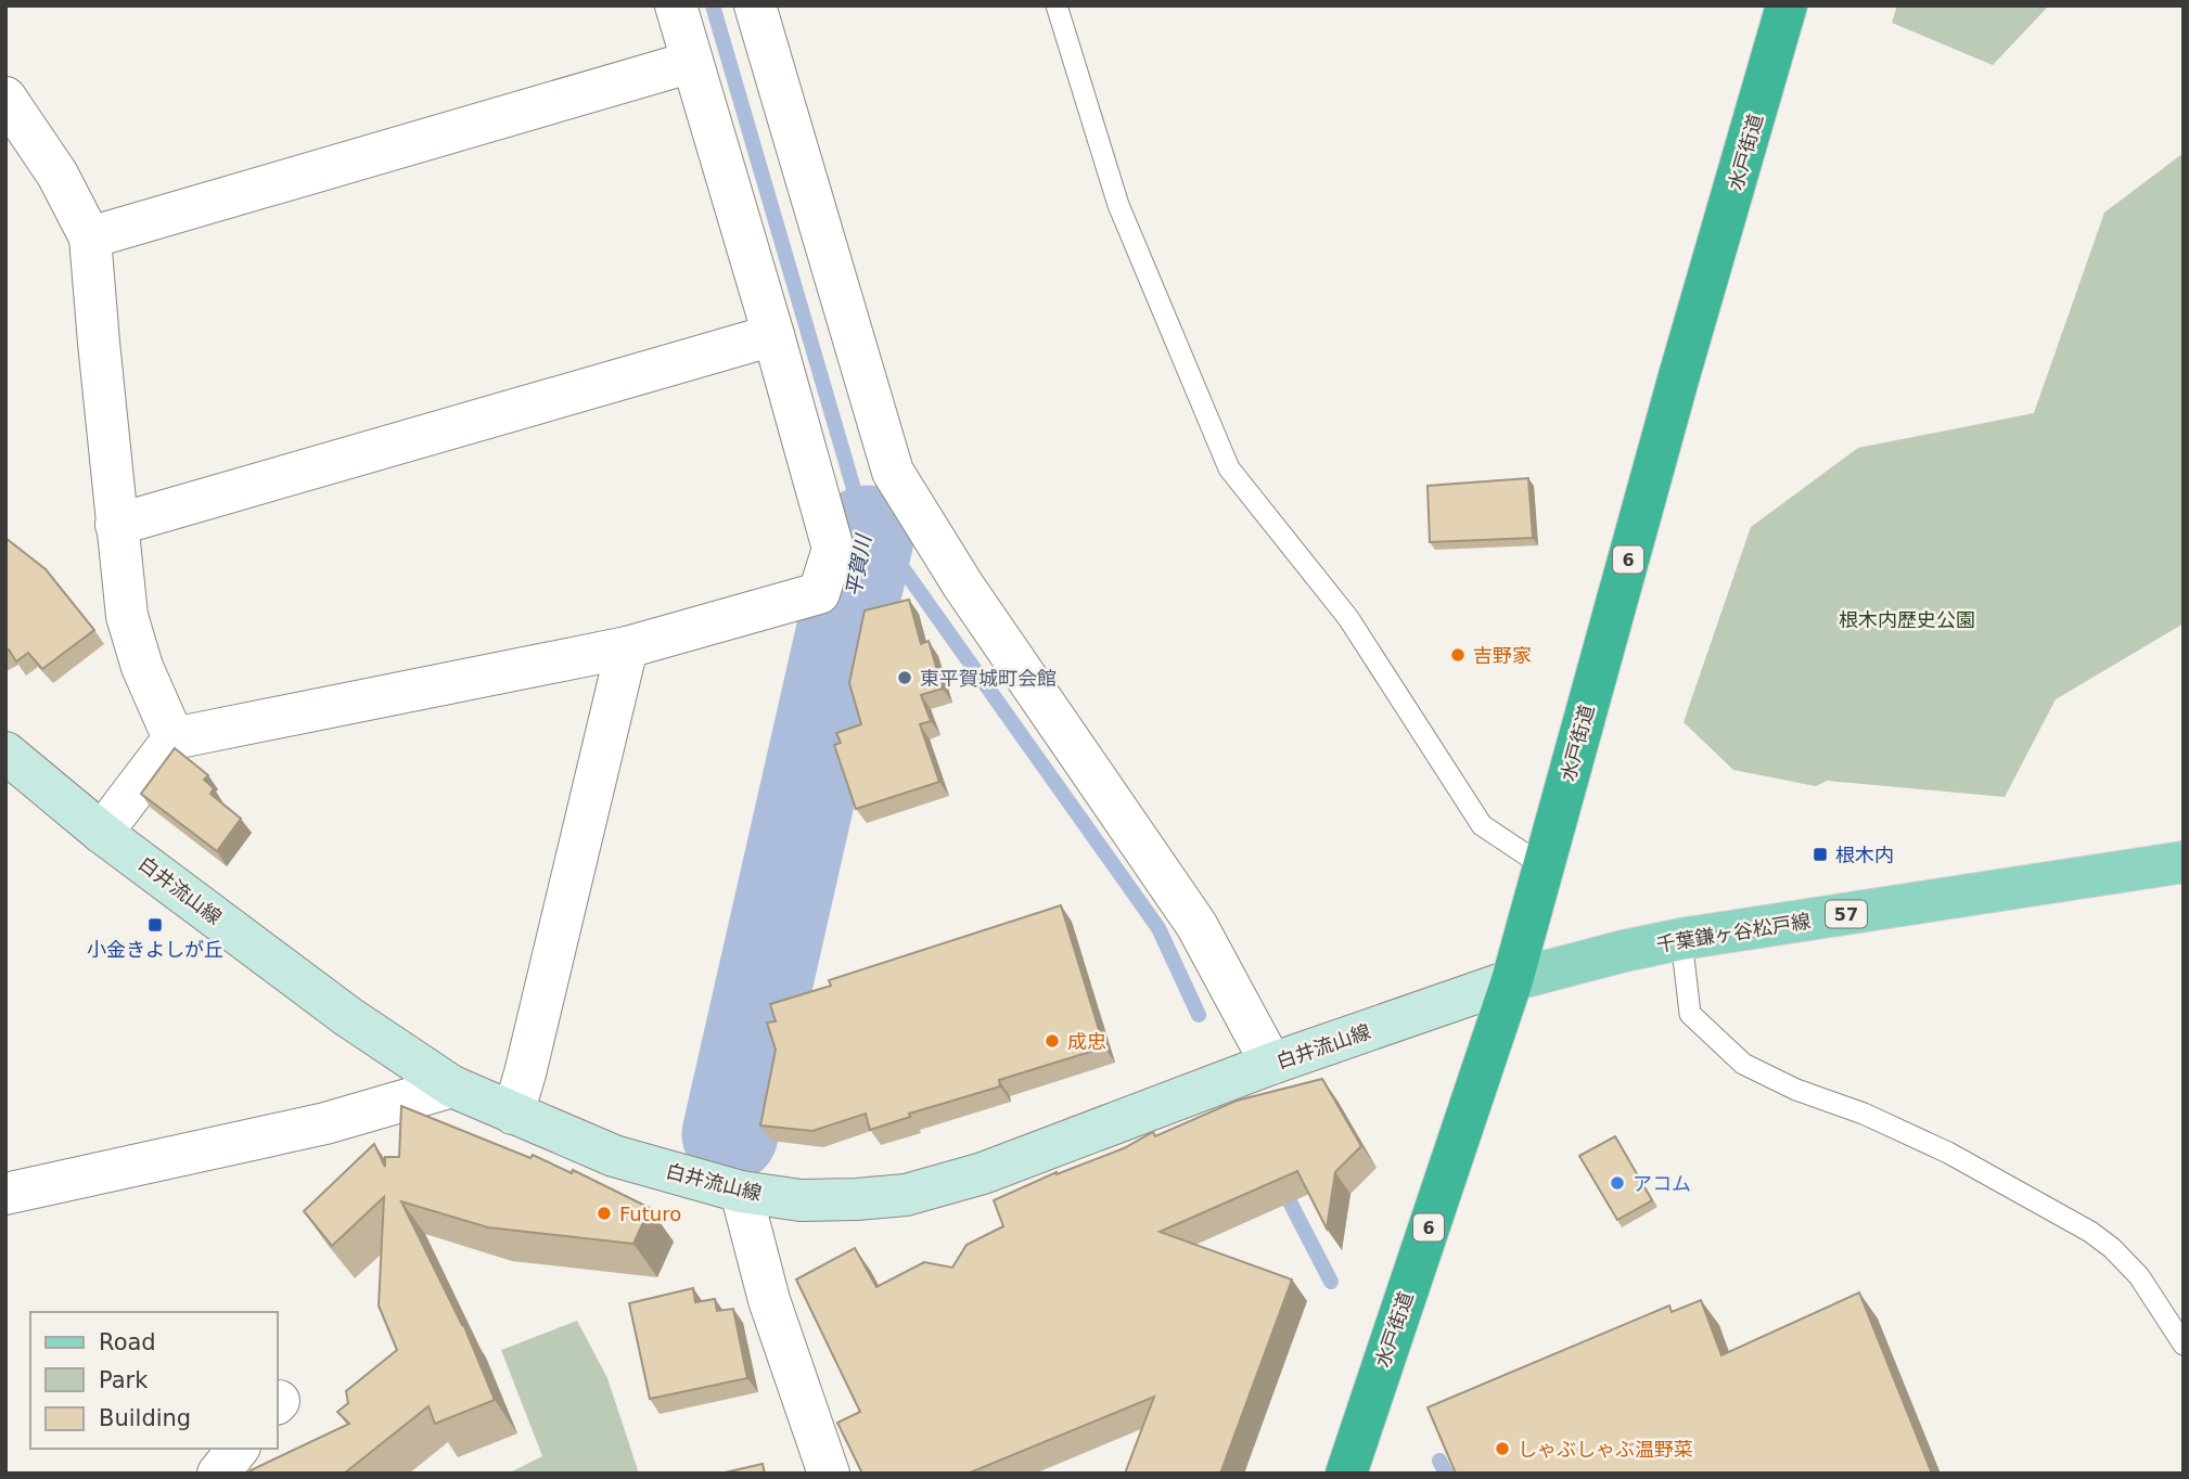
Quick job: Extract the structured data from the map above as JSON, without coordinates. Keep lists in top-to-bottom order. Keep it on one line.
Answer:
{"streets":{"highway":["水戸街道","6"],"main road":["白井流山線","57","千葉鎌ヶ谷松戸線"]},"crossings":[["水戸街道","白井流山線"],["水戸街道","千葉鎌ヶ谷松戸線"],["白井流山線","千葉鎌ヶ谷松戸線"]],"water":["平賀川"],"parks":["根木内歴史公園"],"places":{"other":["吉野家","東平賀城町会館","成忠","アコム","Futuro","しゃぶしゃぶ温野菜"],"transit":["根木内","小金きよしが丘"]},"legend":["Road","Park","Building"]}
